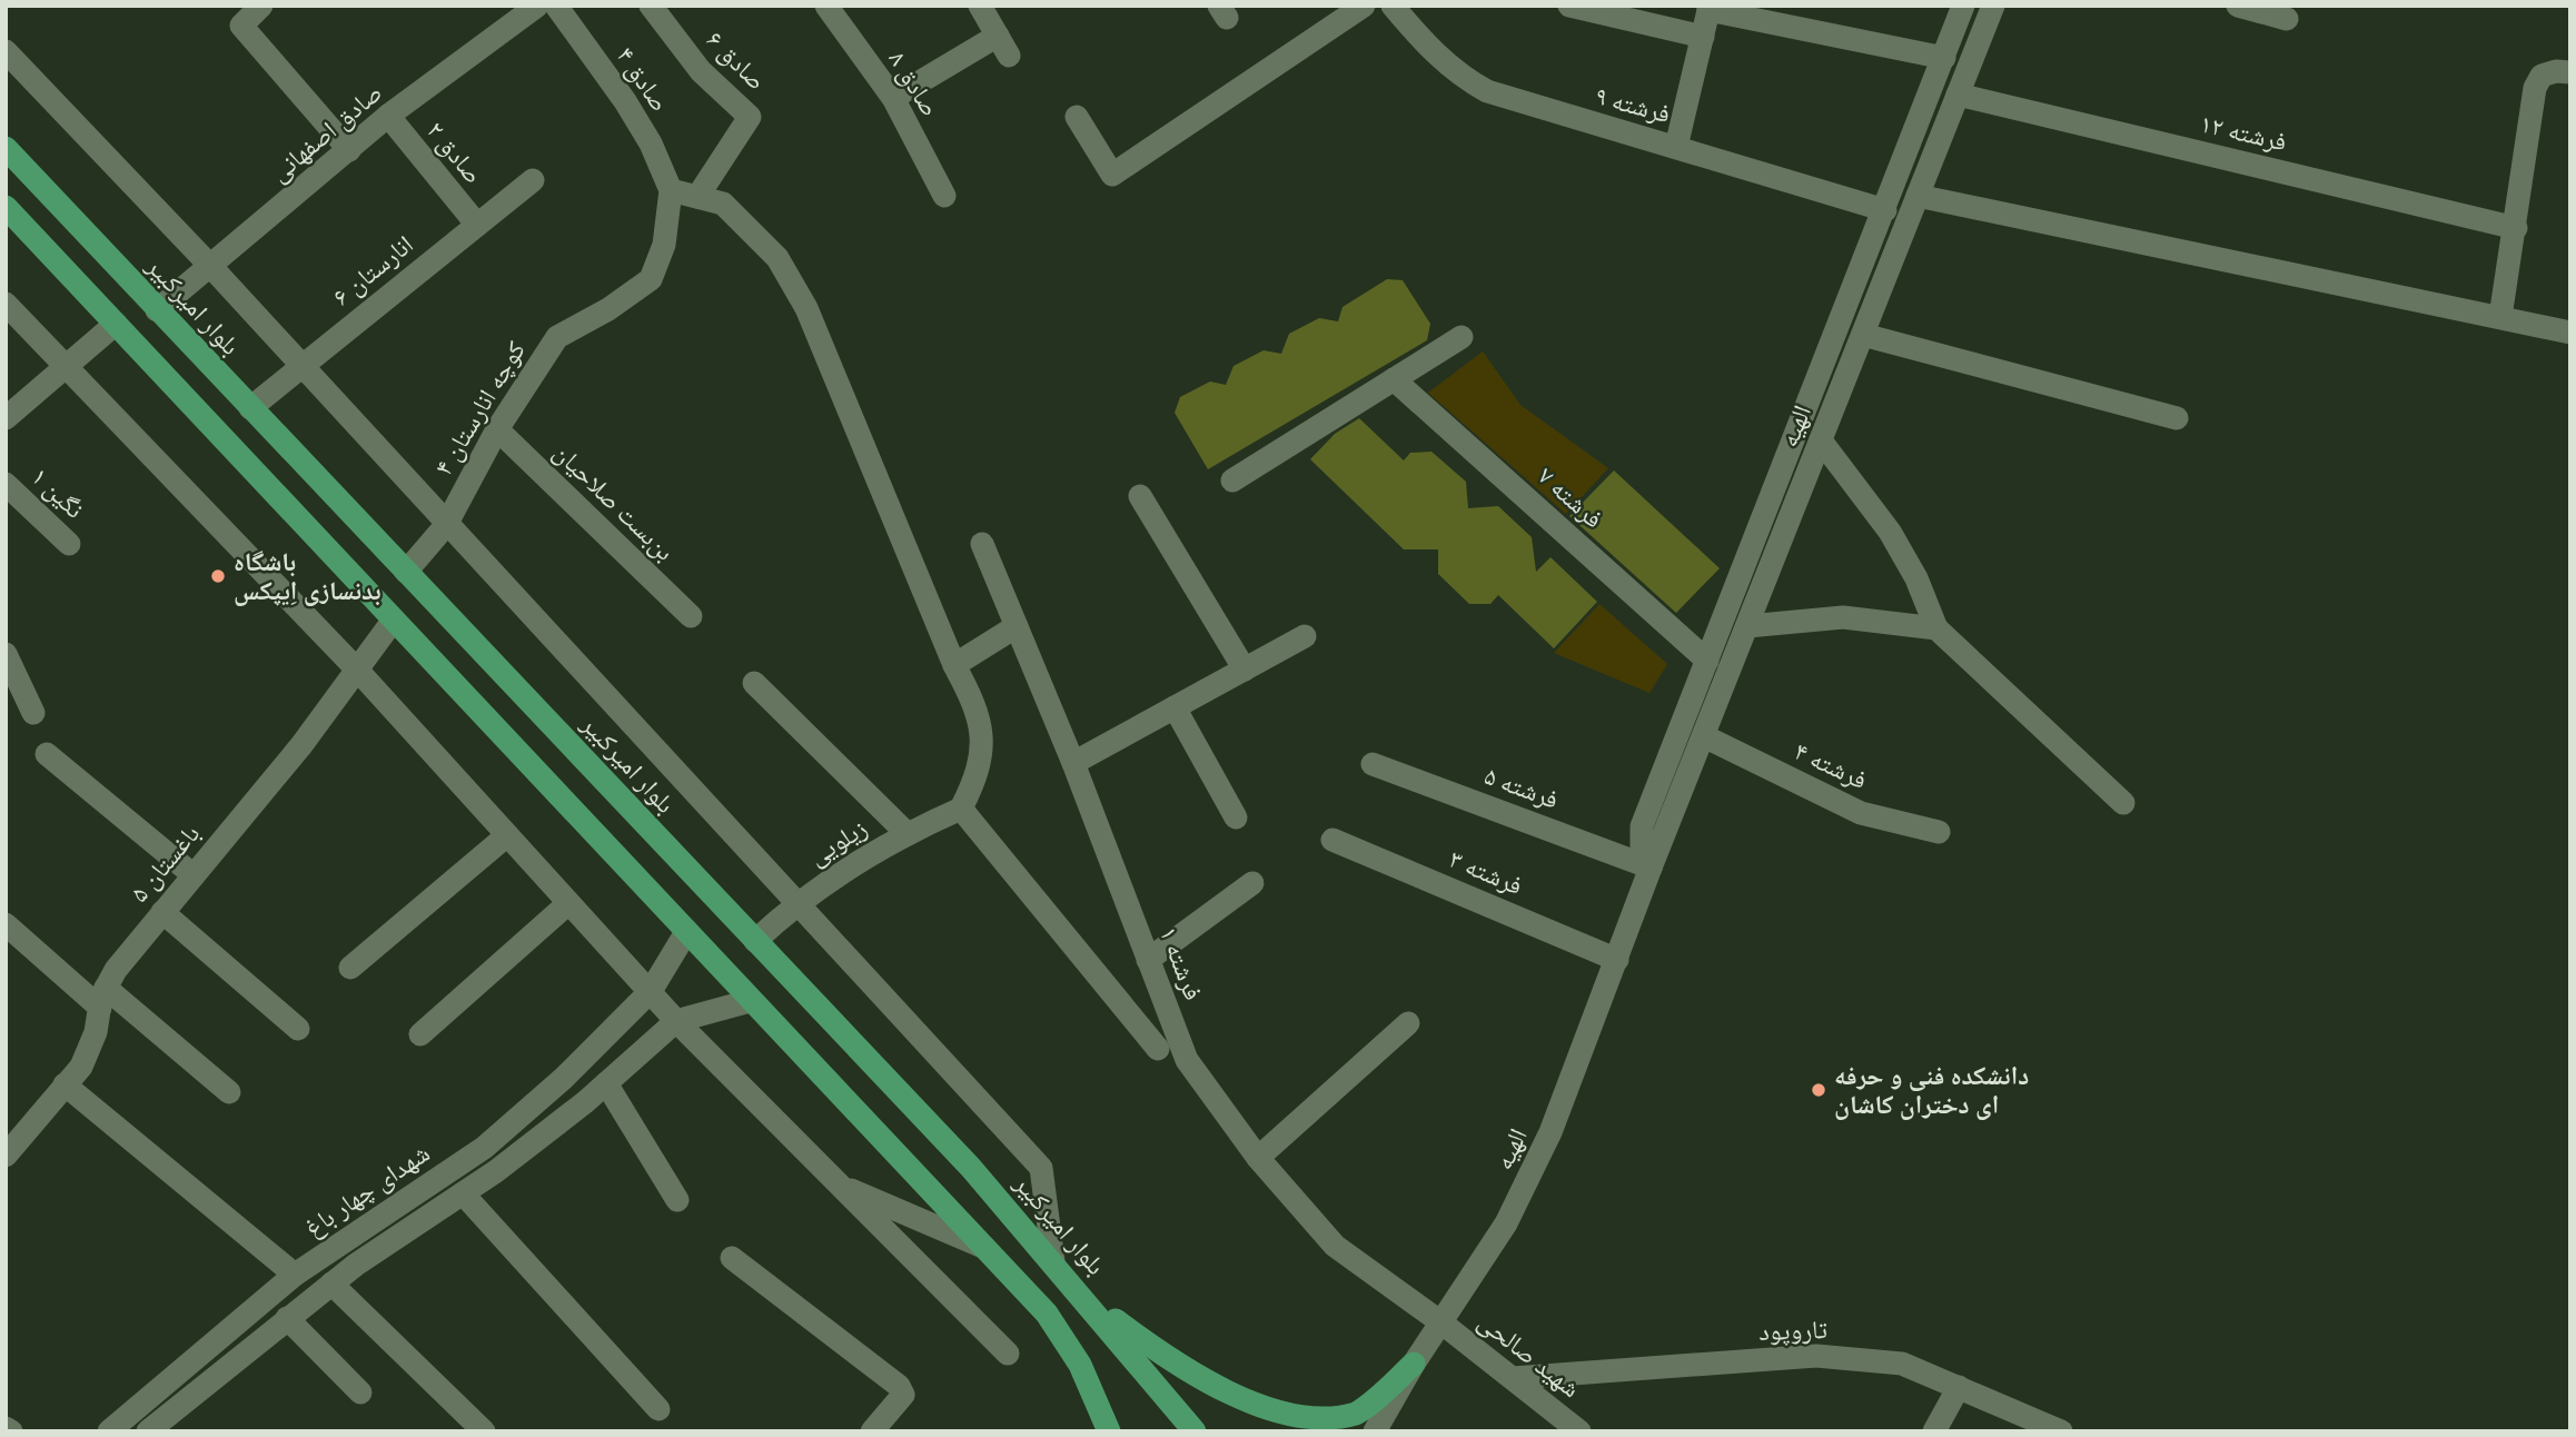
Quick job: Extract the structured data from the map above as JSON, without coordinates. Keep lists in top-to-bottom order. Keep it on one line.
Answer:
{"streets":{"main road":["بلوار امیرکبیر"],"street":["صادق ۶","صادق ۴","صادق ۸","فرشته ۹","صادق اصفهانی","فرشته ۱۲","صادق ۲","انارستان ۶","کوچه انارستان ۴","الهیه","نگین ۱","فرشته ۷","بن‌بست صلاحیان","فرشته ۴","فرشته ۵","زیلویی","باغستان ۵","فرشته ۳","فرشته ۱","شهدای چهار باغ","تاروپود","شهید صالحی"]},"crossings":[["صادق ۴","کوچه انارستان ۴"],["فرشته ۹","الهیه"],["صادق اصفهانی","صادق ۲"],["صادق اصفهانی","بلوار امیرکبیر"],["فرشته ۱۲","الهیه"],["صادق ۲","انارستان ۶"],["انارستان ۶","بلوار امیرکبیر"],["بلوار امیرکبیر","کوچه انارستان ۴"],["بلوار امیرکبیر","زیلویی"],["کوچه انارستان ۴","بن‌بست صلاحیان"],["الهیه","فرشته ۷"],["الهیه","فرشته ۴"],["الهیه","فرشته ۵"],["الهیه","فرشته ۳"],["الهیه","فرشته ۱"],["الهیه","شهید صالحی"],["فرشته ۱","شهید صالحی"],["تاروپود","شهید صالحی"]],"places":["باشگاه بدنسازی اِیپکس","دانشکده فنی و حرفه ای دختران کاشان"]}
